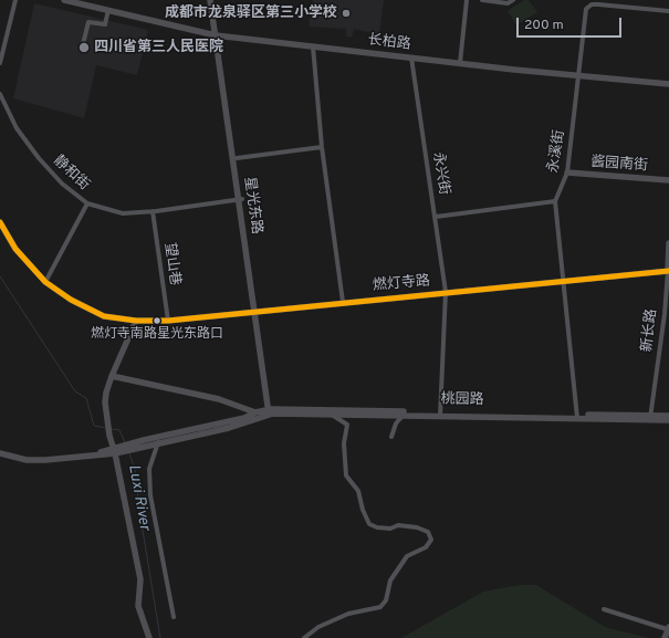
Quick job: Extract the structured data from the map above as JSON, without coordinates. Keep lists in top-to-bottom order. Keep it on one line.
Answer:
{"streets":{"street":["长柏路","永溪街","酱园南街","静和街","永兴街","星光东路","望山巷","燃灯寺路","新长路","桃园路"]},"crossings":[["长柏路","永溪街"],["长柏路","永兴街"],["长柏路","星光东路"],["永溪街","酱园南街"],["永溪街","燃灯寺路"],["永溪街","桃园路"],["静和街","星光东路"],["静和街","望山巷"],["永兴街","燃灯寺路"],["永兴街","桃园路"],["星光东路","燃灯寺路"],["星光东路","桃园路"],["望山巷","燃灯寺路"],["燃灯寺路","新长路"],["新长路","桃园路"]],"water":["Luxi River"],"places":["成都市龙泉驿区第三小学校","四川省第三人民医院","燃灯寺南路星光东路口"],"scale_bar":"200 m"}
